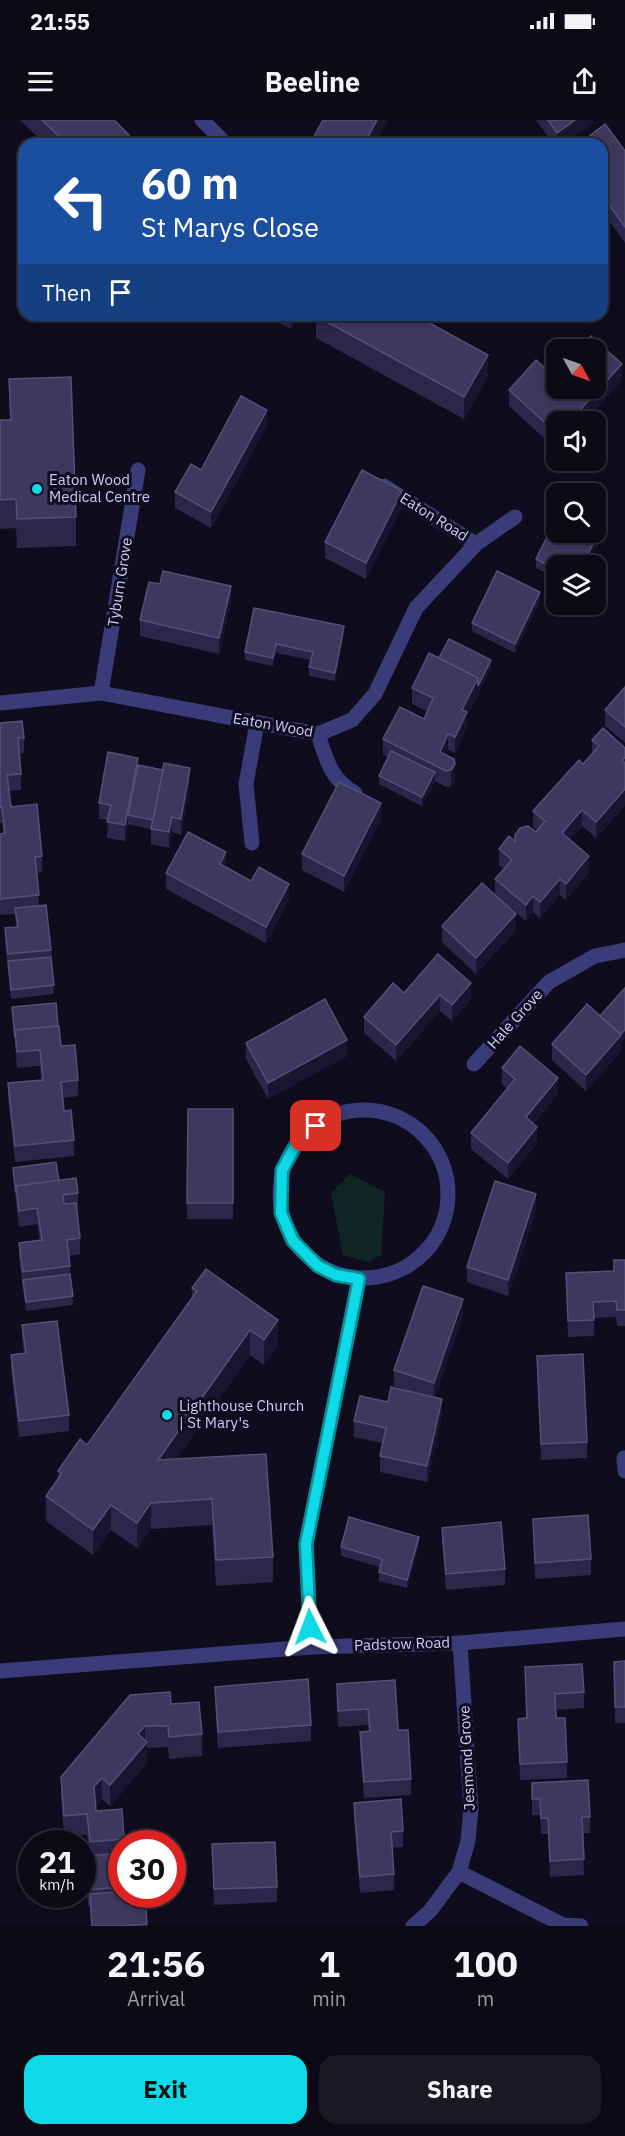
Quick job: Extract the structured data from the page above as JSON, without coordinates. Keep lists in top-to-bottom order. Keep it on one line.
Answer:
{"streets":{"street":["Eaton Road","Tyburn Grove","Eaton Wood","Hale Grove","Padstow Road","Jesmond Grove"]},"crossings":[["Eaton Road","Eaton Wood"],["Tyburn Grove","Eaton Wood"],["Padstow Road","Jesmond Grove"]],"places":["Eaton Wood Medical Centre","Lighthouse Church | St Mary's"],"north":"bottom right","page":{"status":"21:55","header":"Beeline","turn":["60 m","St Marys Close"],"then":"Then","speed":"21 km/h","limit":"30","eta":["21:56","Arrival","1","min","100","m"],"buttons":["Exit","Share"]}}
